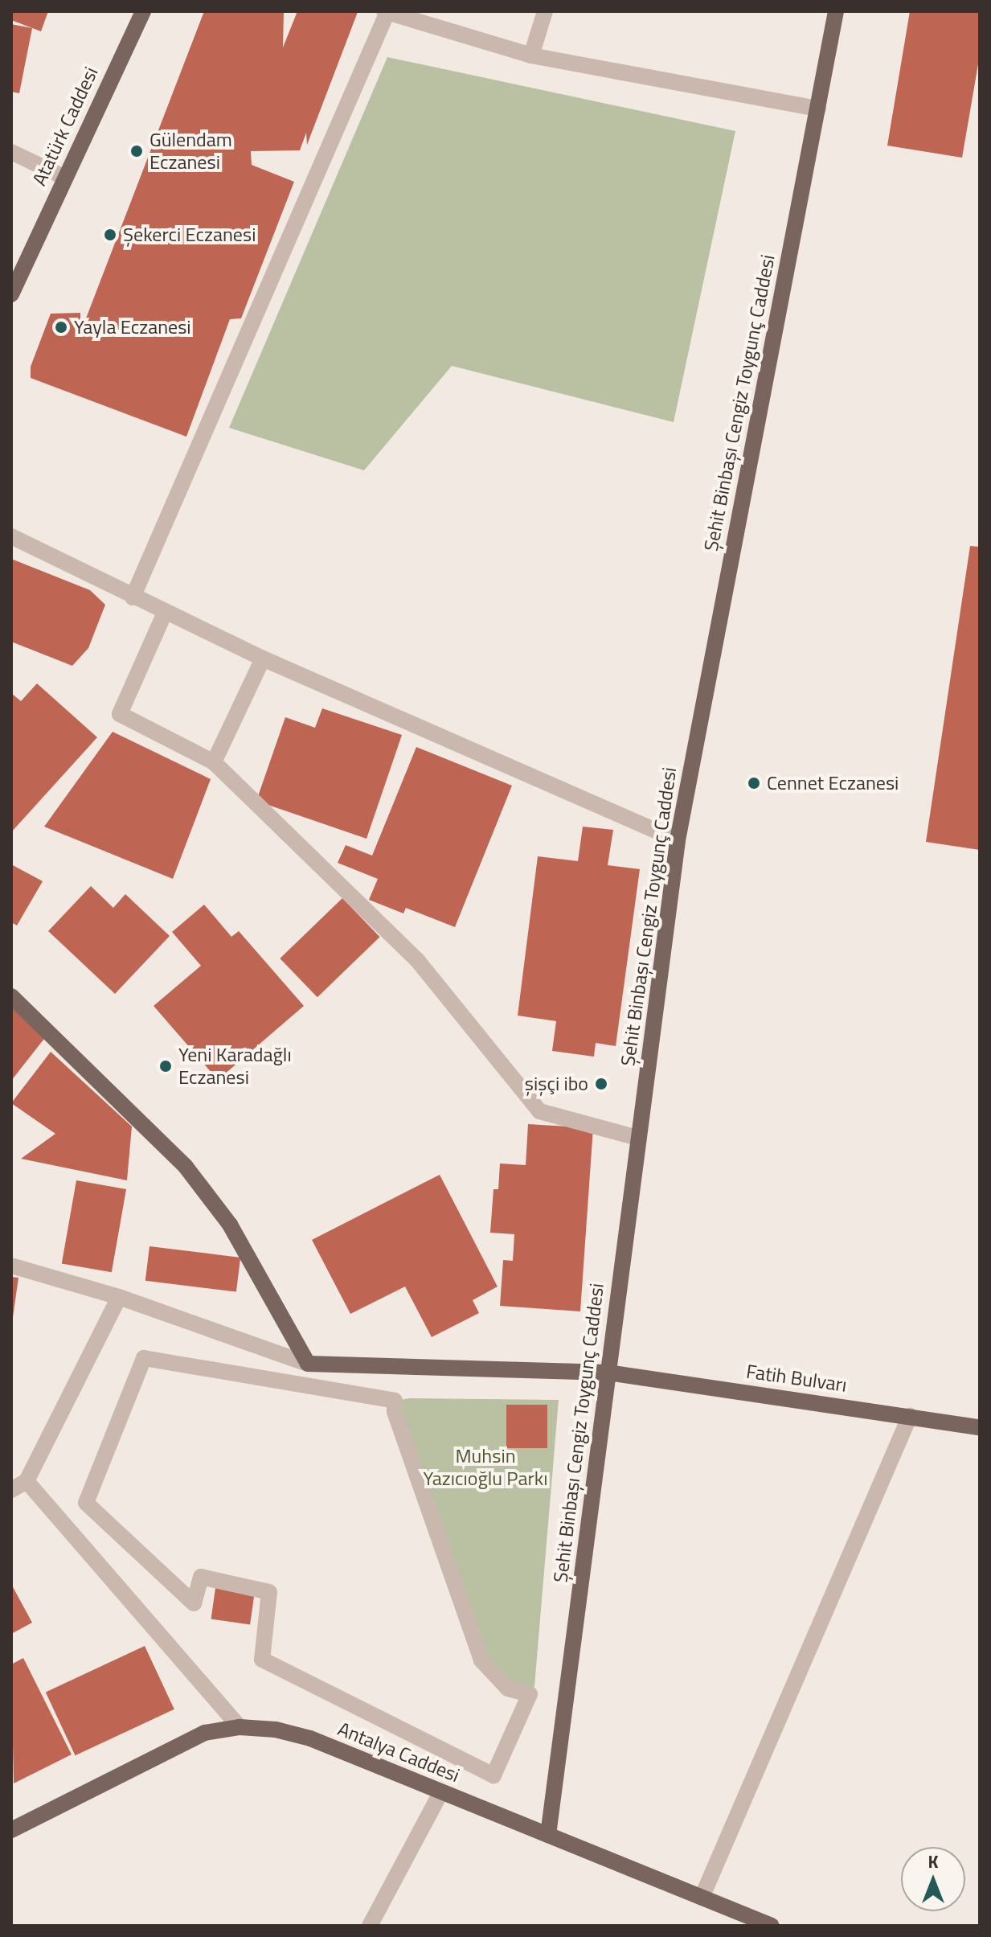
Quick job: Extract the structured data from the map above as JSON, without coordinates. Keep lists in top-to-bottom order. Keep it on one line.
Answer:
{"streets":{"main road":["Atatürk Caddesi","Şehit Binbaşı Cengiz Toygunç Caddesi","Fatih Bulvarı","Antalya Caddesi"]},"crossings":[["Şehit Binbaşı Cengiz Toygunç Caddesi","Fatih Bulvarı"],["Şehit Binbaşı Cengiz Toygunç Caddesi","Antalya Caddesi"]],"parks":["Muhsin Yazıcıoğlu Parkı"],"places":["Gülendam Eczanesi","Şekerci Eczanesi","Yayla Eczanesi","Cennet Eczanesi","Yeni Karadağlı Eczanesi","şişçi ibo"],"north":"top"}
